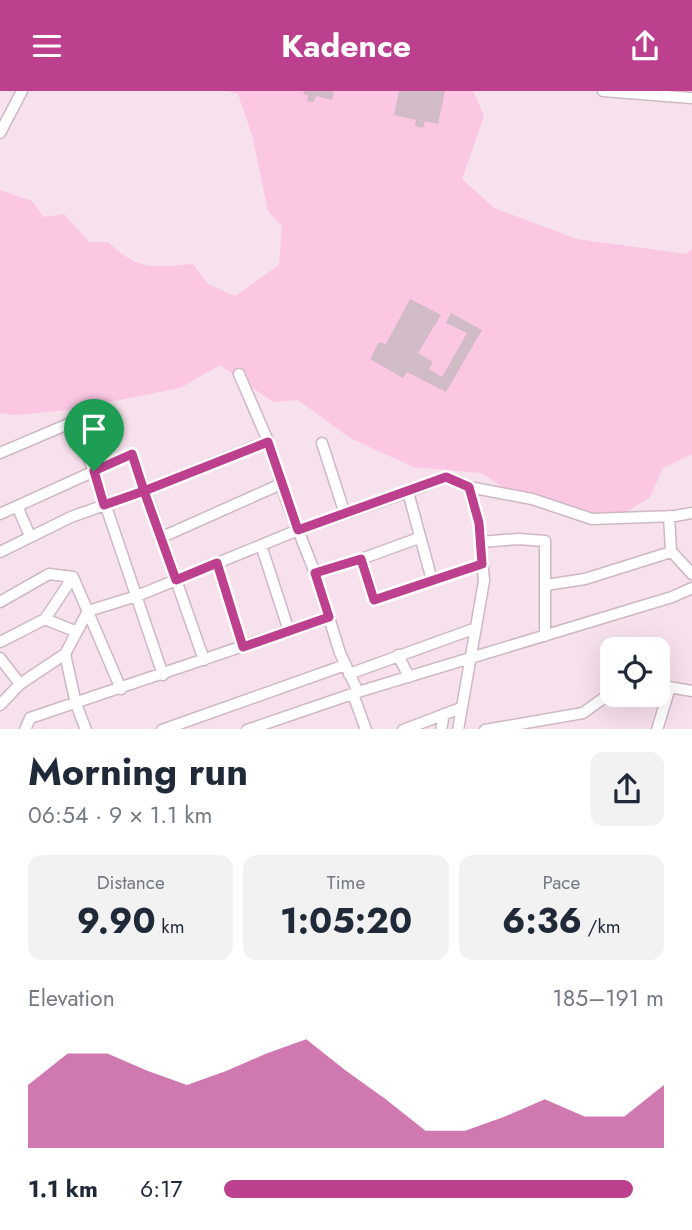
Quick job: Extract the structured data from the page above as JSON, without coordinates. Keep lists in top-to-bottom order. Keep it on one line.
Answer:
{"page":{"header":"Kadence","heading":["Morning run","06:54 · 9 × 1.1 km"],"stats":[["Distance","9.90 km"],["Time","1:05:20"],["Pace","6:36 /km"]],"chart":["Elevation","185–191 m"],"list":[{"name":"1.1 km","note":"6:17"}]}}
